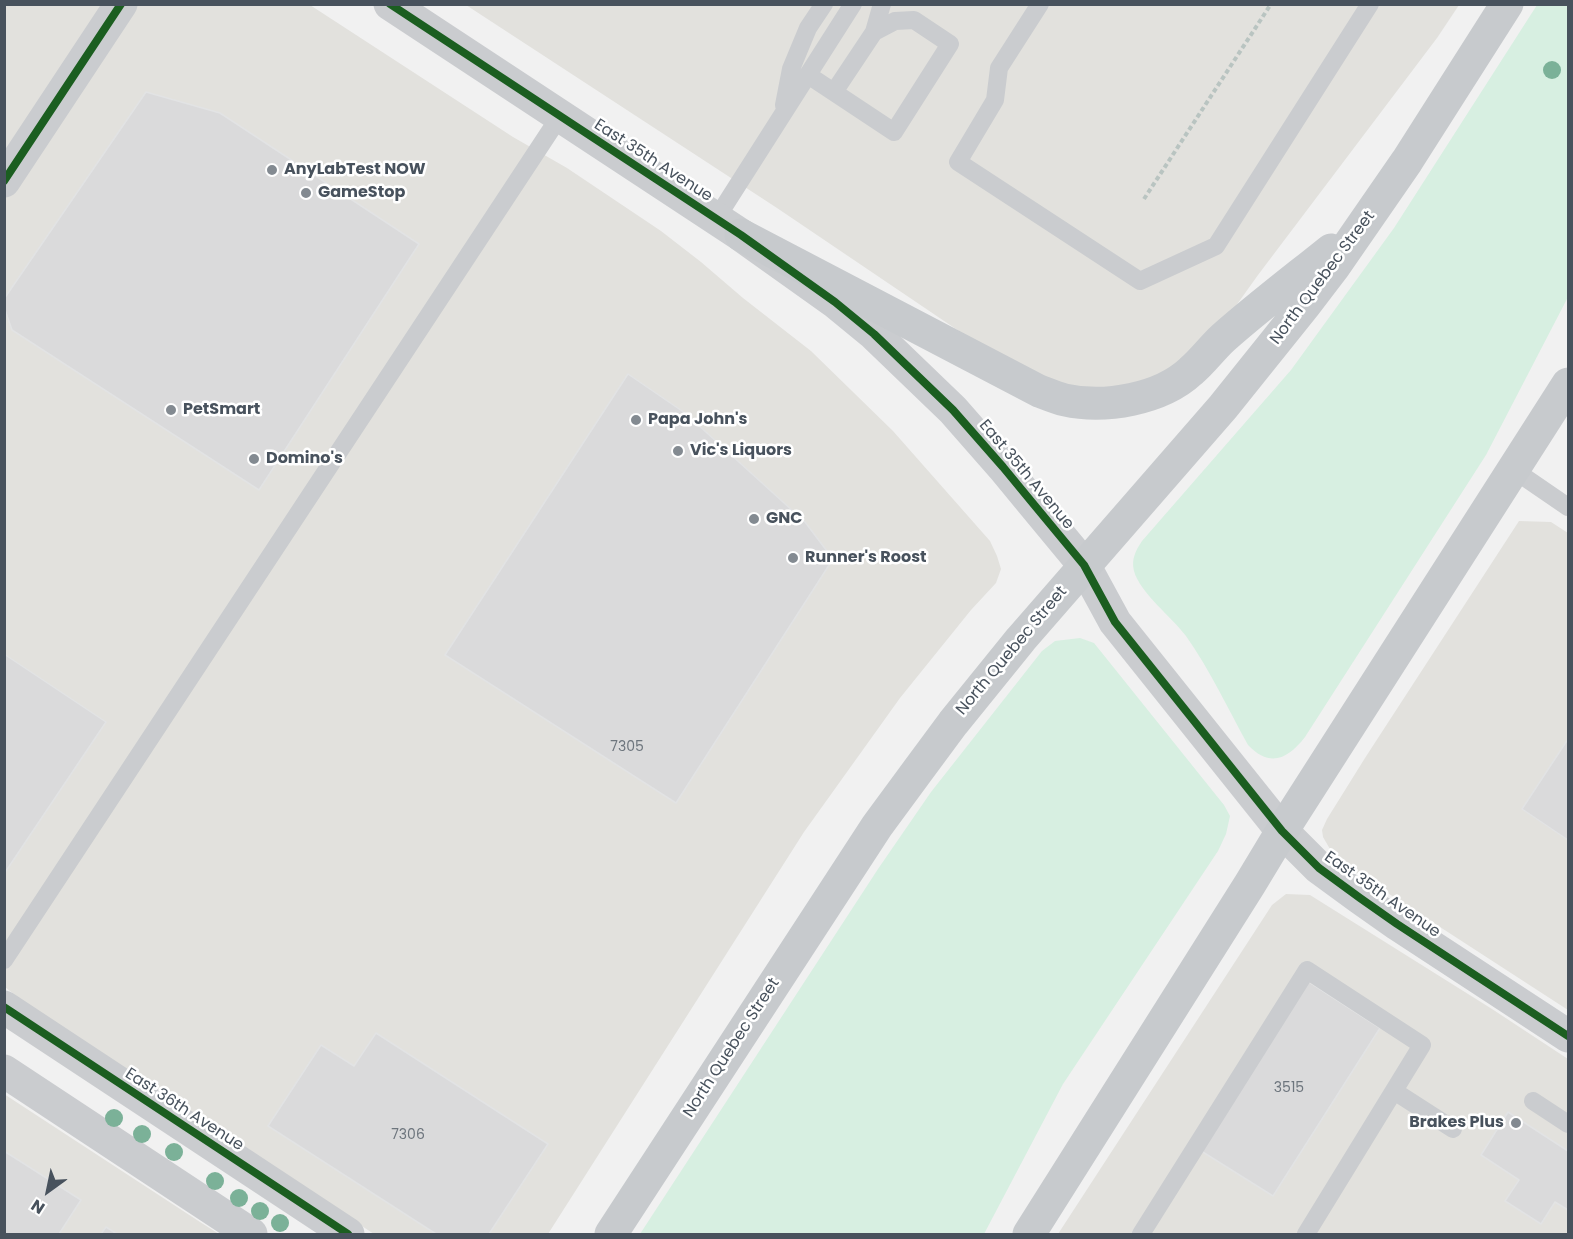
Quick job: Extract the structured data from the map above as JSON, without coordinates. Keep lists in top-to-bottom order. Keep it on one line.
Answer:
{"streets":{"main road":["North Quebec Street"],"street":["East 35th Avenue","East 36th Avenue"]},"crossings":[["East 35th Avenue","North Quebec Street"]],"places":["AnyLabTest NOW","GameStop","PetSmart","Papa John's","Vic's Liquors","Domino's","GNC","Runner's Roost","Brakes Plus"],"house_numbers":["7305","3515","7306"],"north":"bottom left"}
